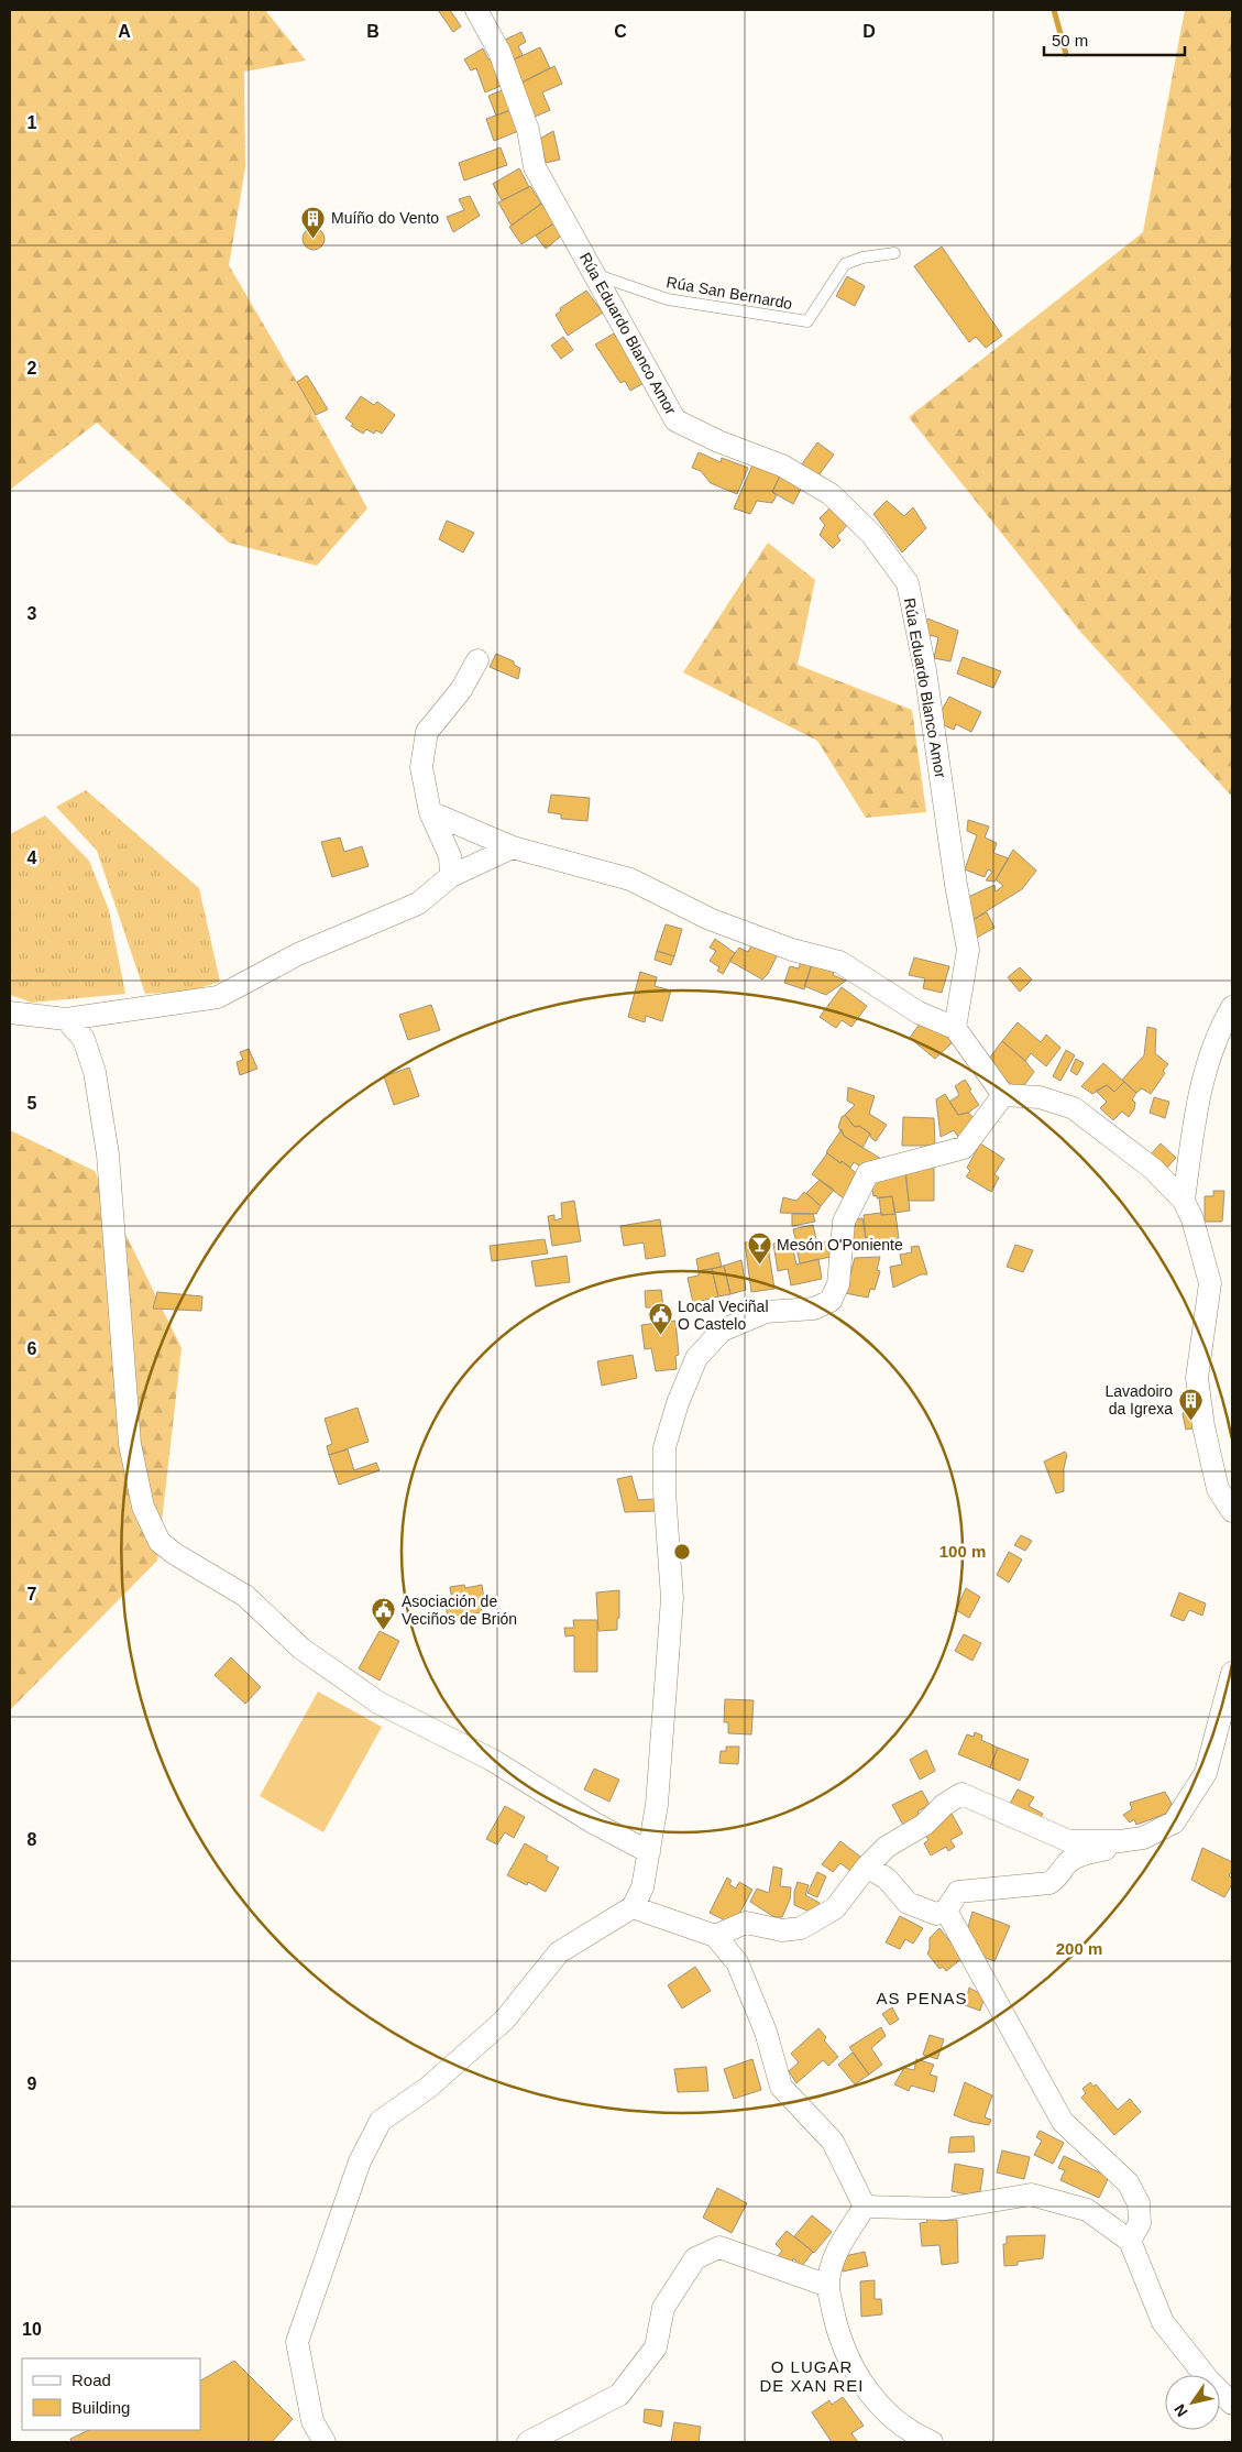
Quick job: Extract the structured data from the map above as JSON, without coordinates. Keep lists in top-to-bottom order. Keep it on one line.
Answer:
{"streets":{"street":["Rúa Eduardo Blanco Amor"],"lane":["Rúa San Bernardo"]},"crossings":[["Rúa San Bernardo","Rúa Eduardo Blanco Amor"]],"districts":["AS PENAS","O LUGAR DE XAN REI"],"places":{"building":["Muíño do Vento","Lavadoiro da Igrexa"],"bar":["Mesón O'Poniente"],"public building":["Local Veciñal O Castelo","Asociación de Veciños de Brión"]},"legend":["Road","Building"],"scale_bar":"50 m","north":"bottom left","grid":{"columns":["A","B","C","D"],"rows":["1","2","3","4","5","6","7","8","9","10"]},"rings":["100 m","200 m"]}
